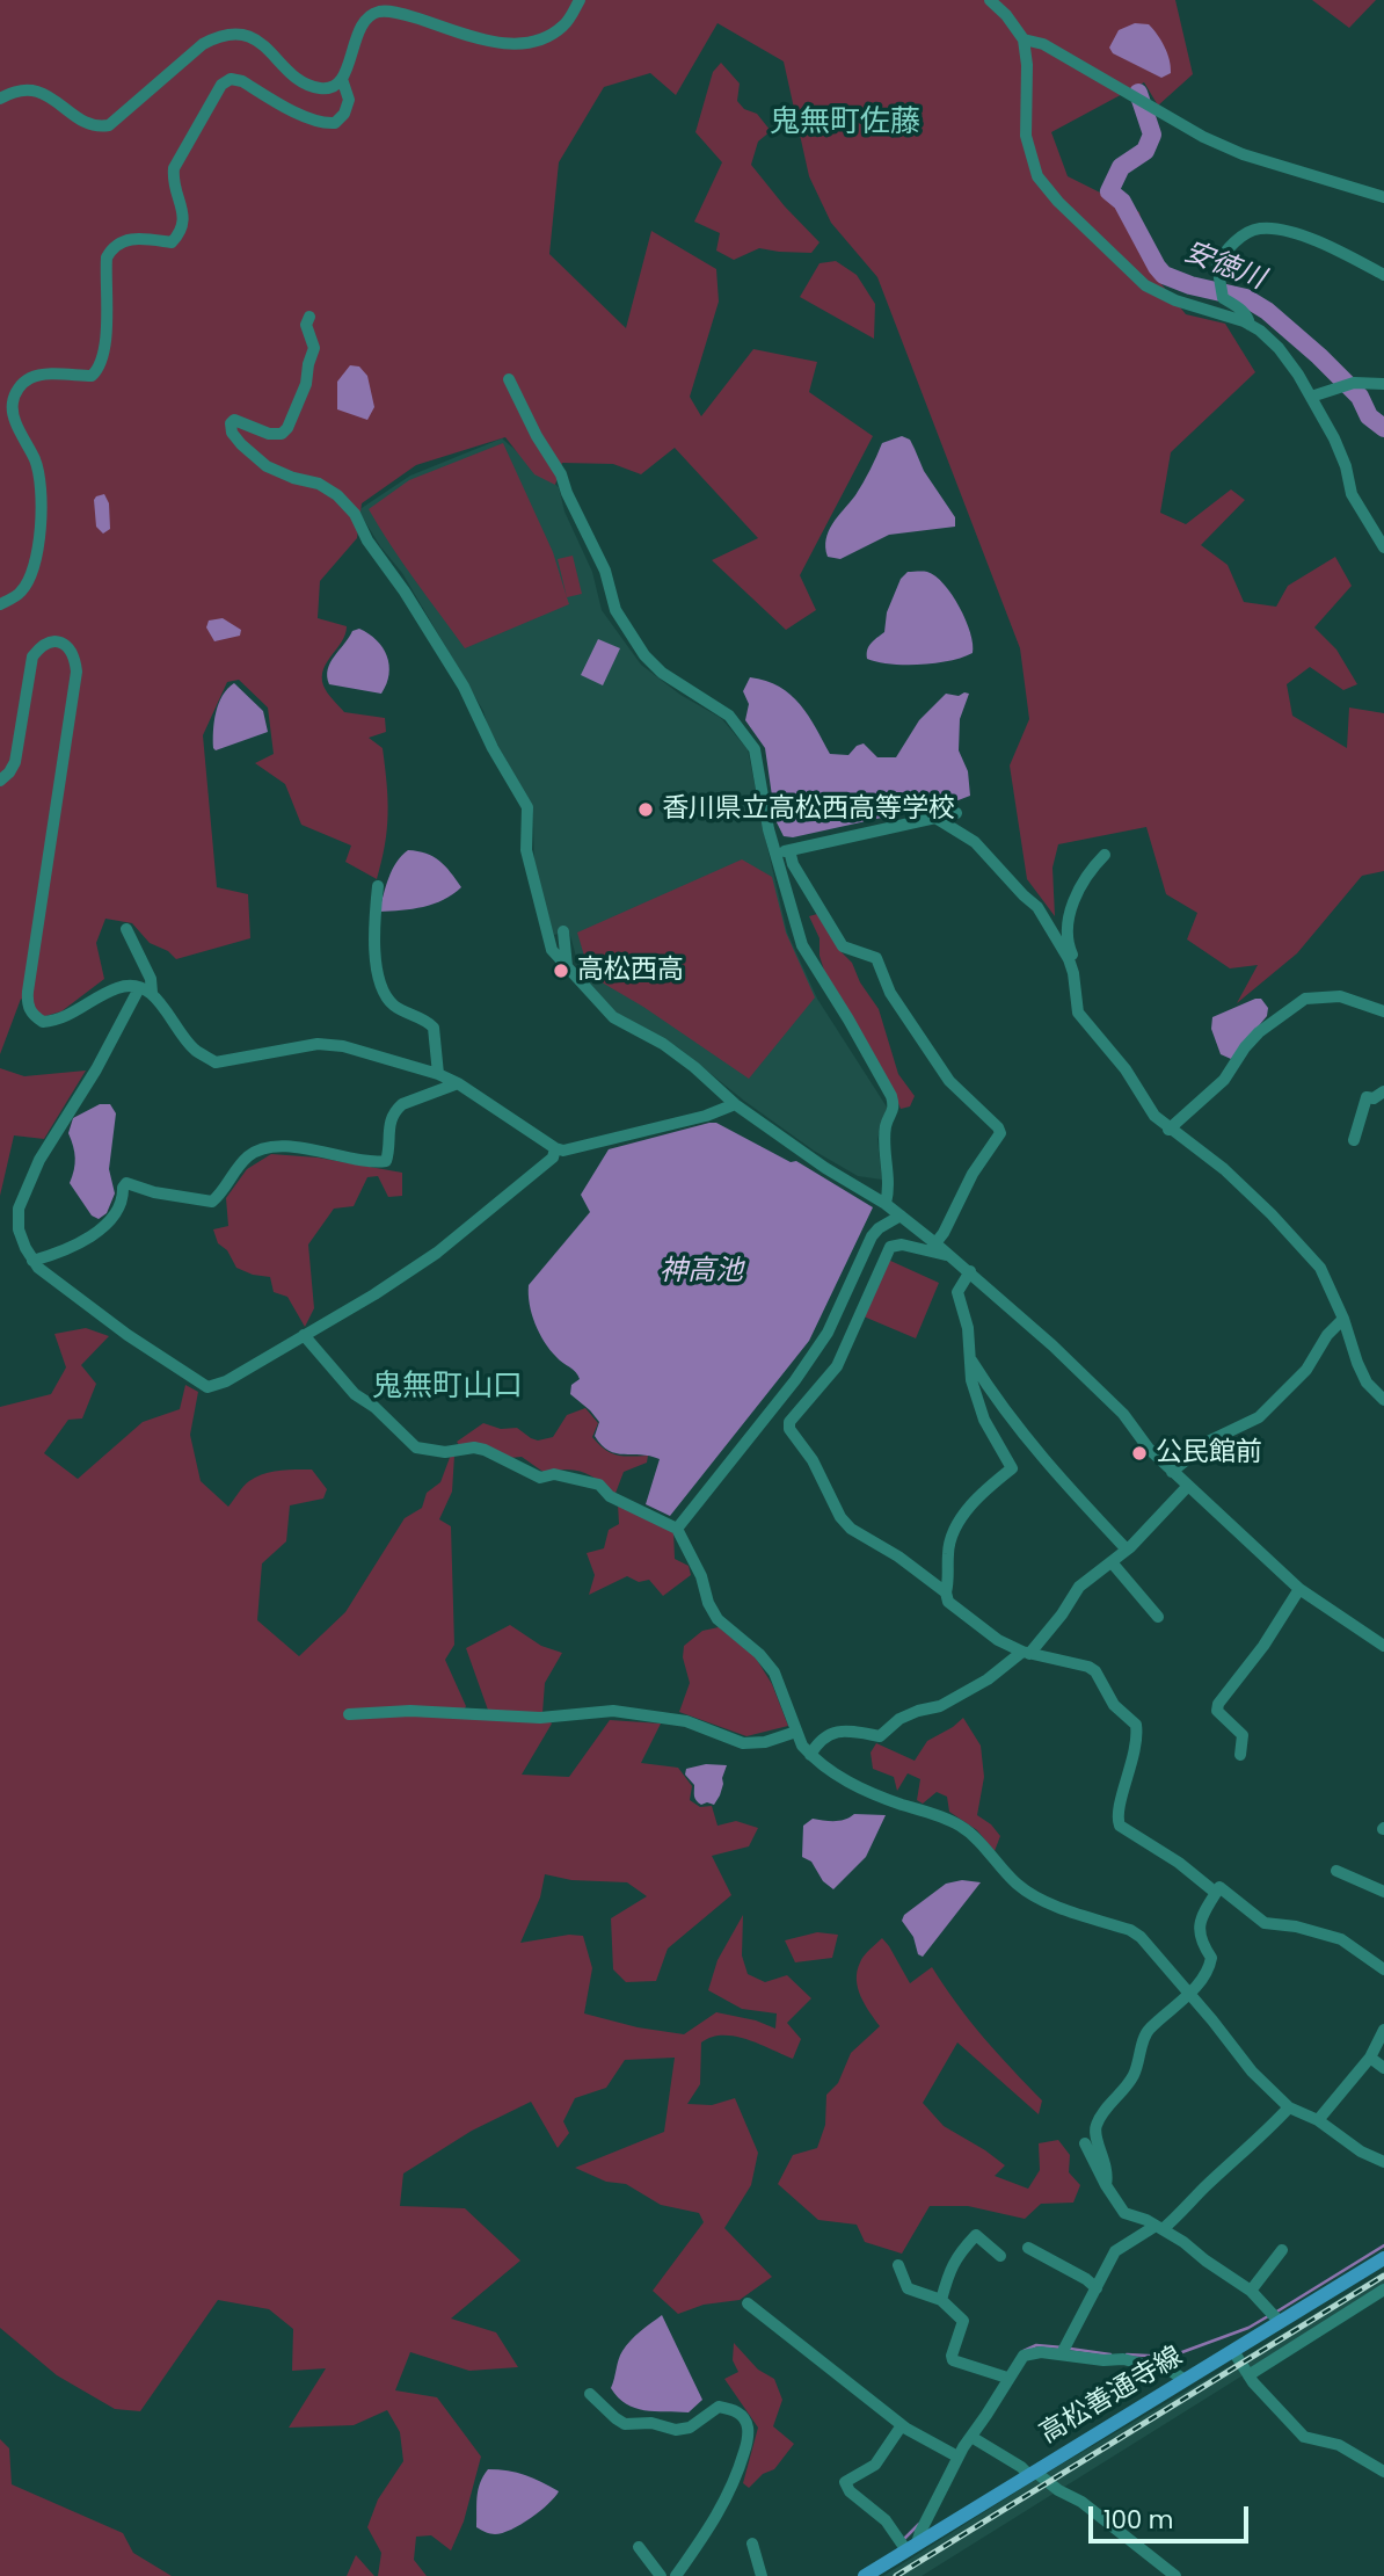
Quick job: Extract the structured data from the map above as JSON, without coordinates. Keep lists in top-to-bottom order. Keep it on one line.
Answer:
{"streets":{"main road":["高松善通寺線"]},"districts":["鬼無町佐藤","鬼無町山口"],"water":["安徳川","神高池"],"places":["香川県立高松西高等学校","高松西高","公民館前"],"scale_bar":"100 m"}
